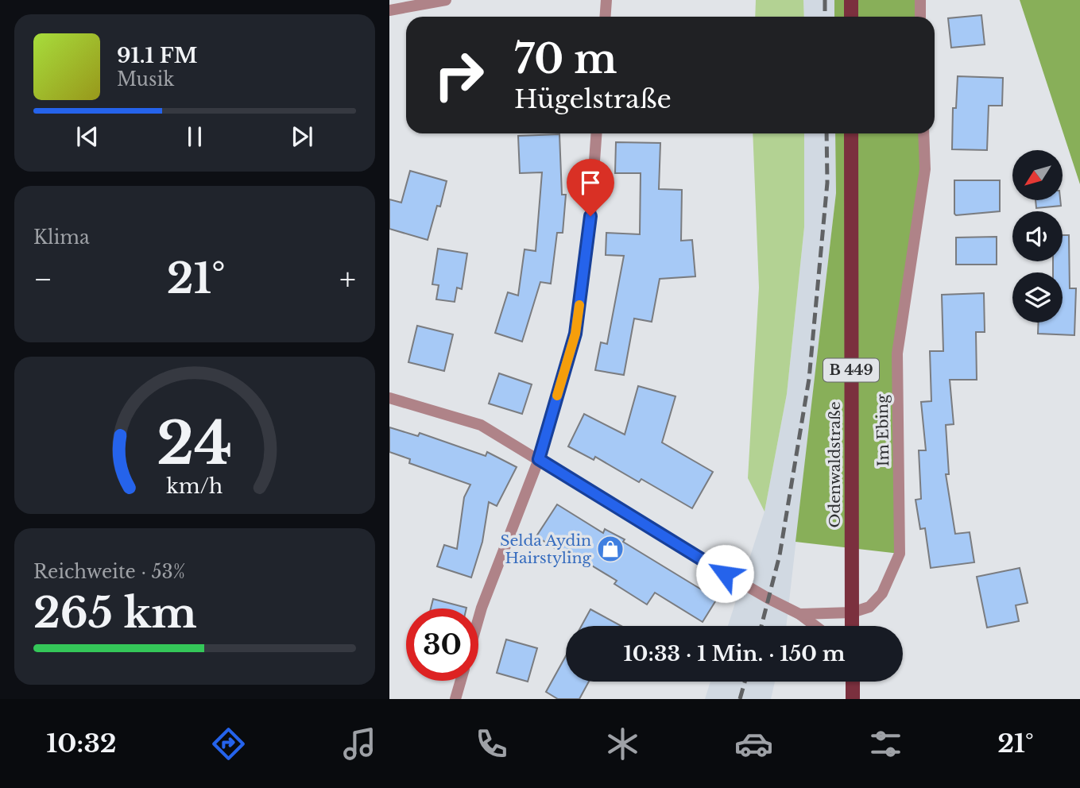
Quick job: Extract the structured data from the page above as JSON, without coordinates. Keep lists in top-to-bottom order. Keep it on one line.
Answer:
{"streets":{"main road":["B 449","Odenwaldstraße"],"street":["Im Ebing"]},"crossings":[["Im Ebing","Odenwaldstraße"]],"places":{"shop":["Selda Aydin Hairstyling"]},"north":"bottom left","page":{"turn":["70 m","Hügelstraße"],"song":["91.1 FM","Musik"],"tile":["Klima",["Reichweite · 53%","265 km"]],"heat":["−","21°","+"],"limit":"30","trip":"10:33 · 1 Min. · 150 m","tabs":["10:32","21°"],"gauge":["24","km/h"]}}
